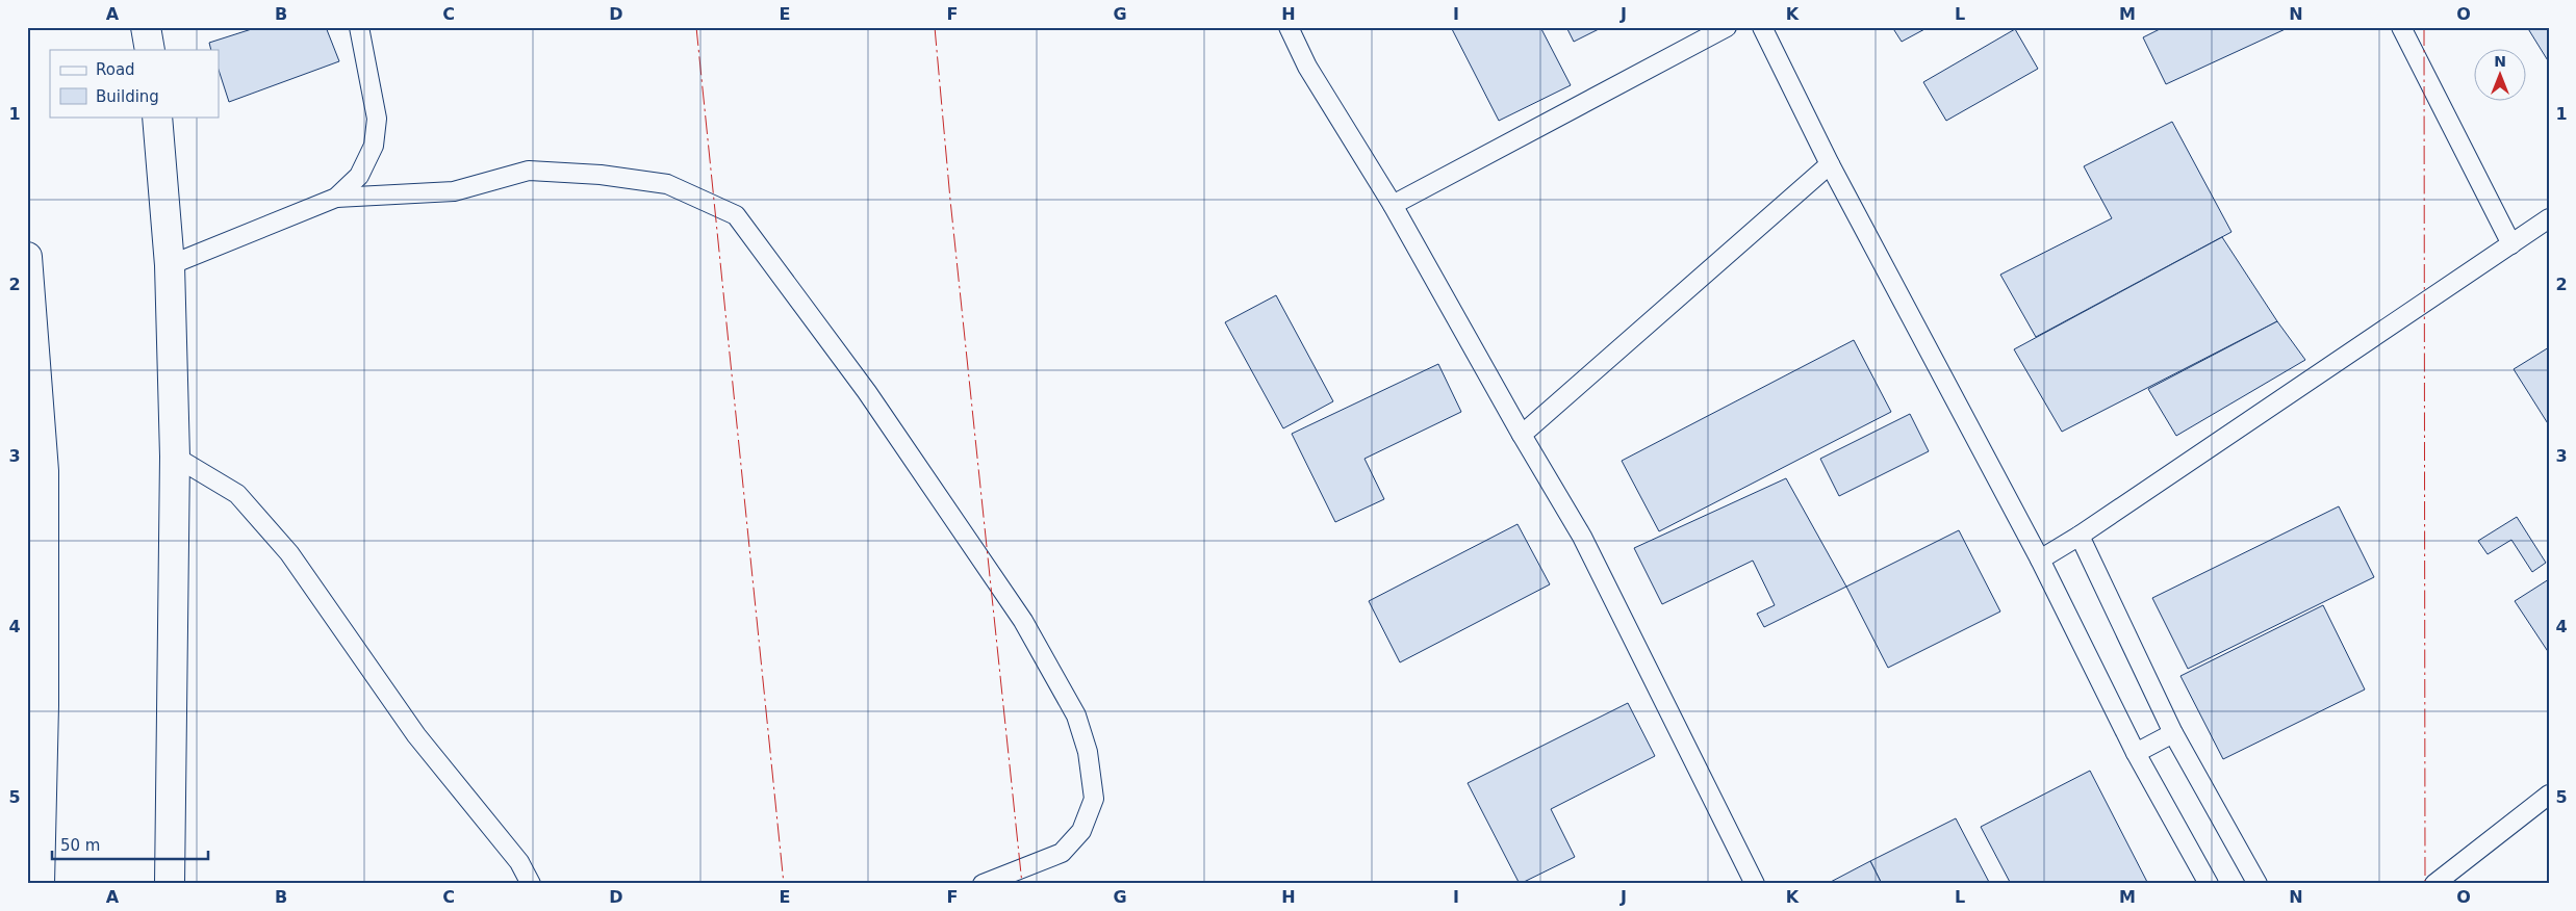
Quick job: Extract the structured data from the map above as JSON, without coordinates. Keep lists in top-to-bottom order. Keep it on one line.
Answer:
{"legend":["Road","Building"],"scale_bar":"50 m","north":"top","grid":{"columns":["A","B","C","D","E","F","G","H","I","J","K","L","M","N","O"],"rows":["1","2","3","4","5"]}}
